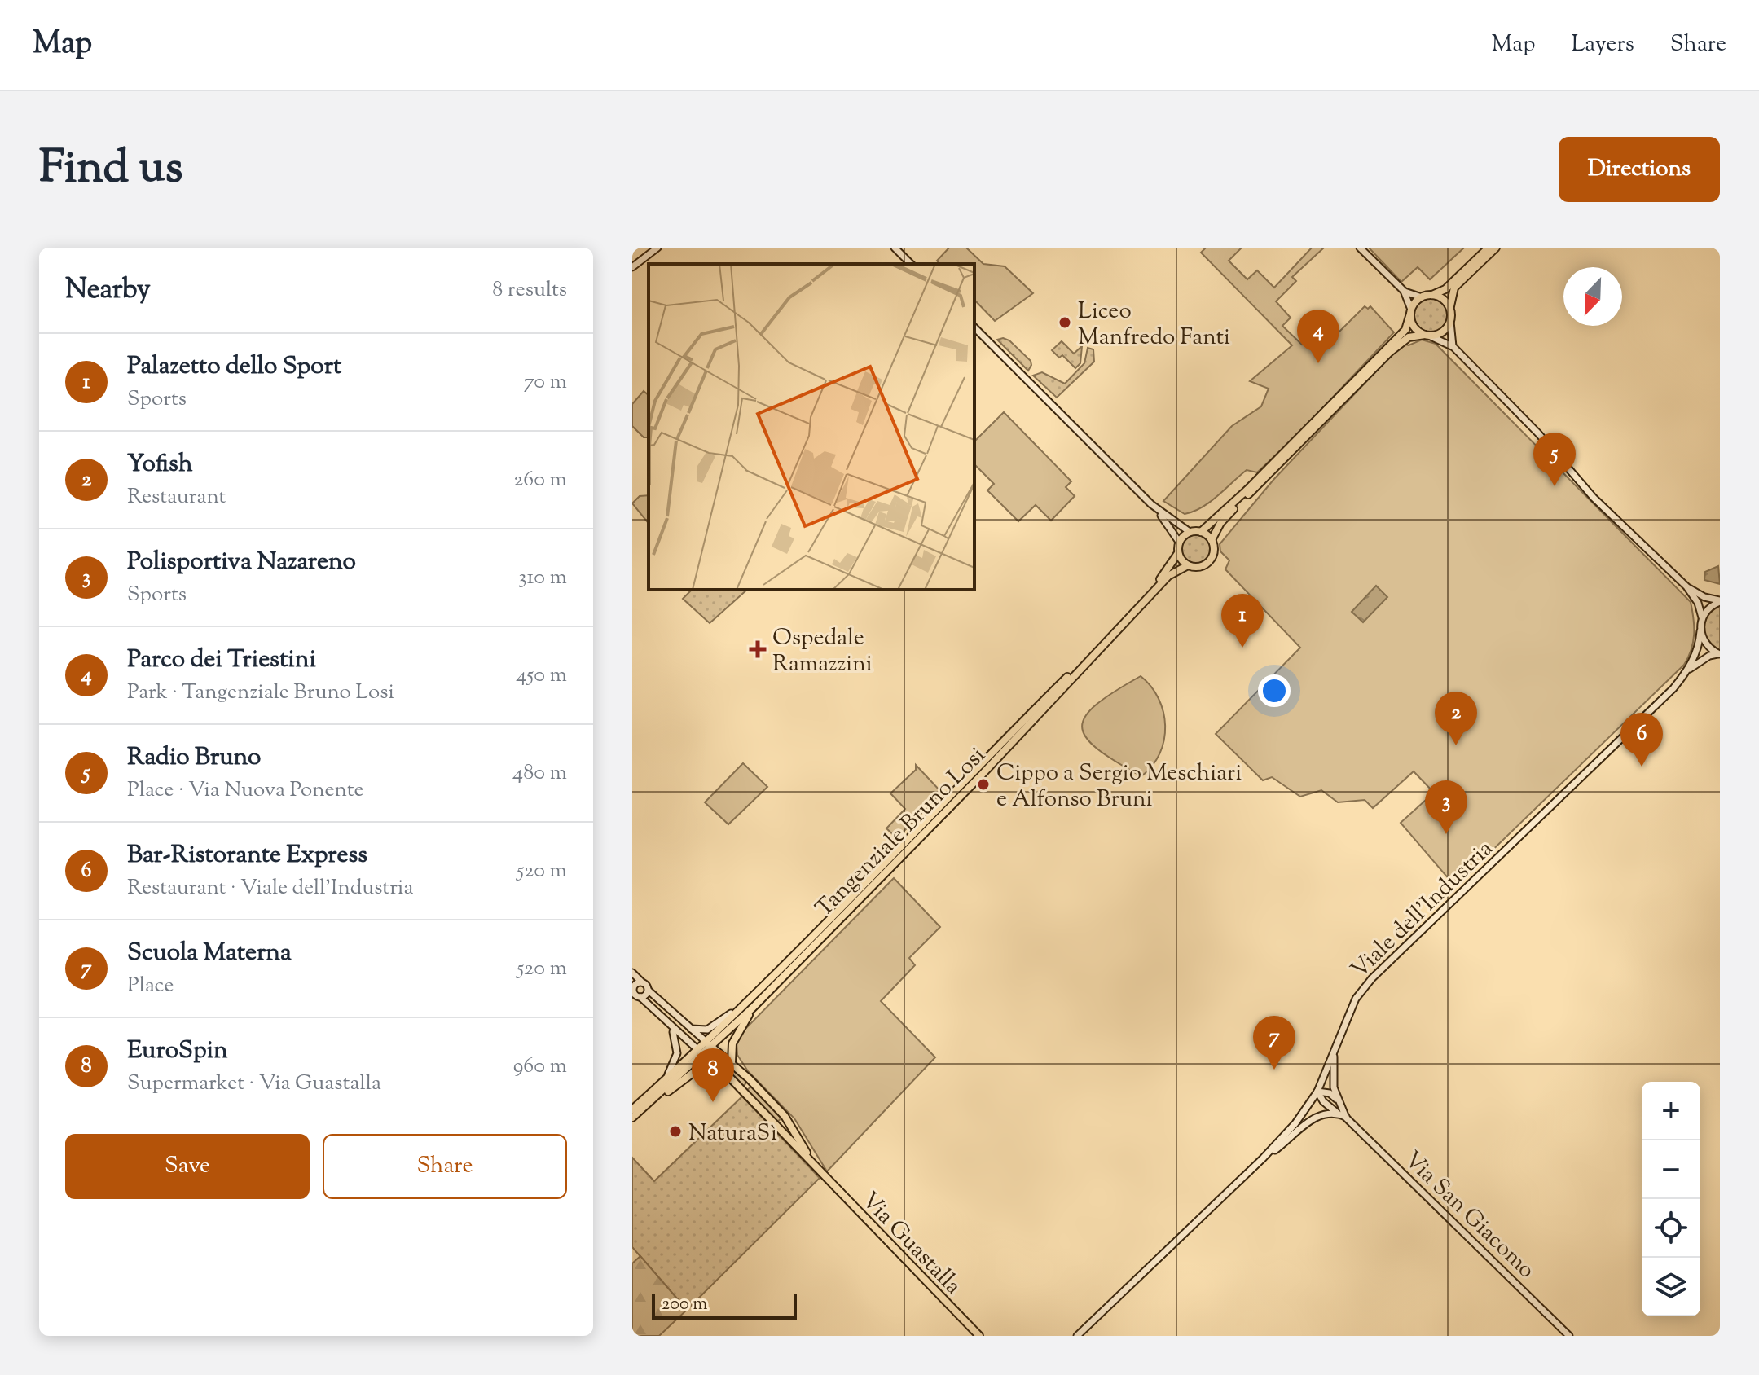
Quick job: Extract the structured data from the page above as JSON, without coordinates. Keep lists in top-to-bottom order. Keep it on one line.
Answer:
{"streets":{"main road":["Tangenziale Bruno Losi","Via Guastalla"],"street":["Viale dell'Industria","Via San Giacomo"]},"crossings":[["Tangenziale Bruno Losi","Via Guastalla"],["Viale dell'Industria","Via San Giacomo"]],"places":{"other":["Liceo Manfredo Fanti","Cippo a Sergio Meschiari e Alfonso Bruni","NaturaSì"],"health":["Ospedale Ramazzini"]},"scale_bar":"200 m","north":"bottom left","page":{"header":"Map","nav":["Map","Layers","Share"],"title":"Find us","buttons":["Directions",["Save","Share"]],"heading":["Nearby","8 results"],"pins":["4","5","1","2","6","3","7","8"],"list":[{"mark":"1","name":"Palazetto dello Sport","note":"Sports","value":"70 m"},{"mark":"2","name":"Yofish","note":"Restaurant","value":"260 m"},{"mark":"3","name":"Polisportiva Nazareno","note":"Sports","value":"310 m"},{"mark":"4","name":"Parco dei Triestini","note":"Park · Tangenziale Bruno Losi","value":"450 m"},{"mark":"5","name":"Radio Bruno","note":"Place · Via Nuova Ponente","value":"480 m"},{"mark":"6","name":"Bar-Ristorante Express","note":"Restaurant · Viale dell'Industria","value":"520 m"},{"mark":"7","name":"Scuola Materna","note":"Place","value":"520 m"},{"mark":"8","name":"EuroSpin","note":"Supermarket · Via Guastalla","value":"960 m"}],"map_buttons":["+","−"],"scale":"200 m"}}
